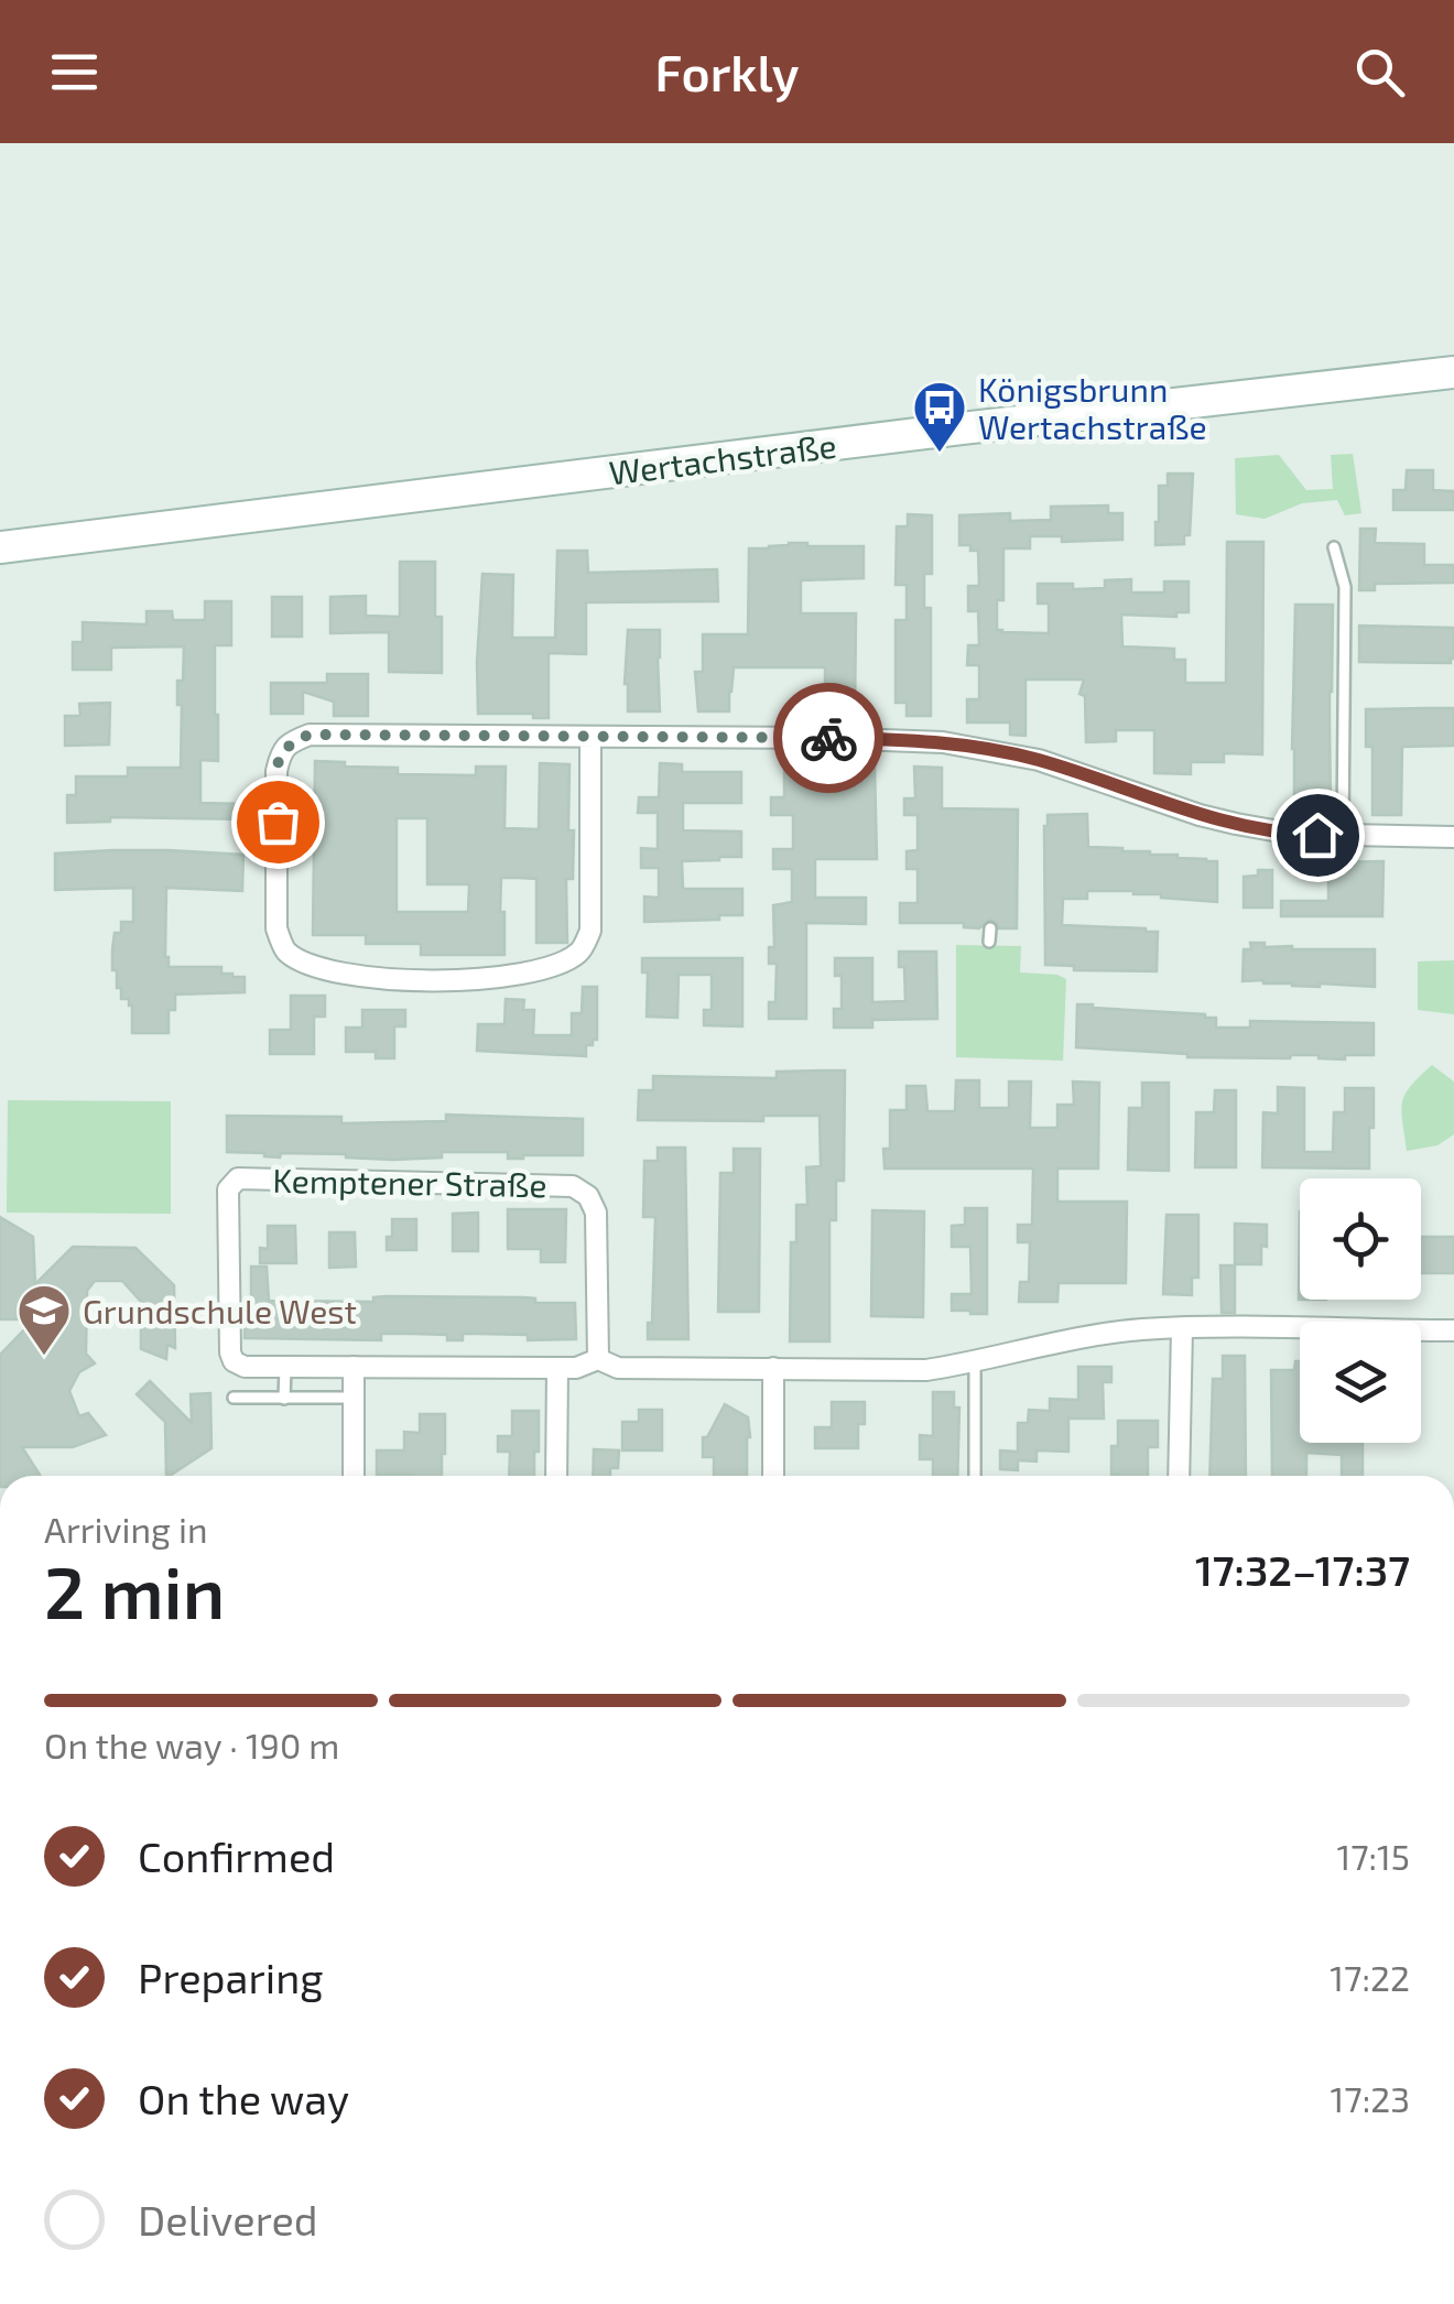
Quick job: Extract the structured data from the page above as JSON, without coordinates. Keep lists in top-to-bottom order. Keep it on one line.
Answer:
{"streets":{"street":["Wertachstraße","Kemptener Straße"]},"places":{"bus stop":["Königsbrunn Wertachstraße"],"school or university":["Grundschule West"]},"page":{"header":"Forkly","heading":["2 min","Arriving in","17:32–17:37"],"bar":"On the way · 190 m","list":[["Confirmed","17:15"],["Preparing","17:22"],["On the way","17:23"],"Delivered"]}}
